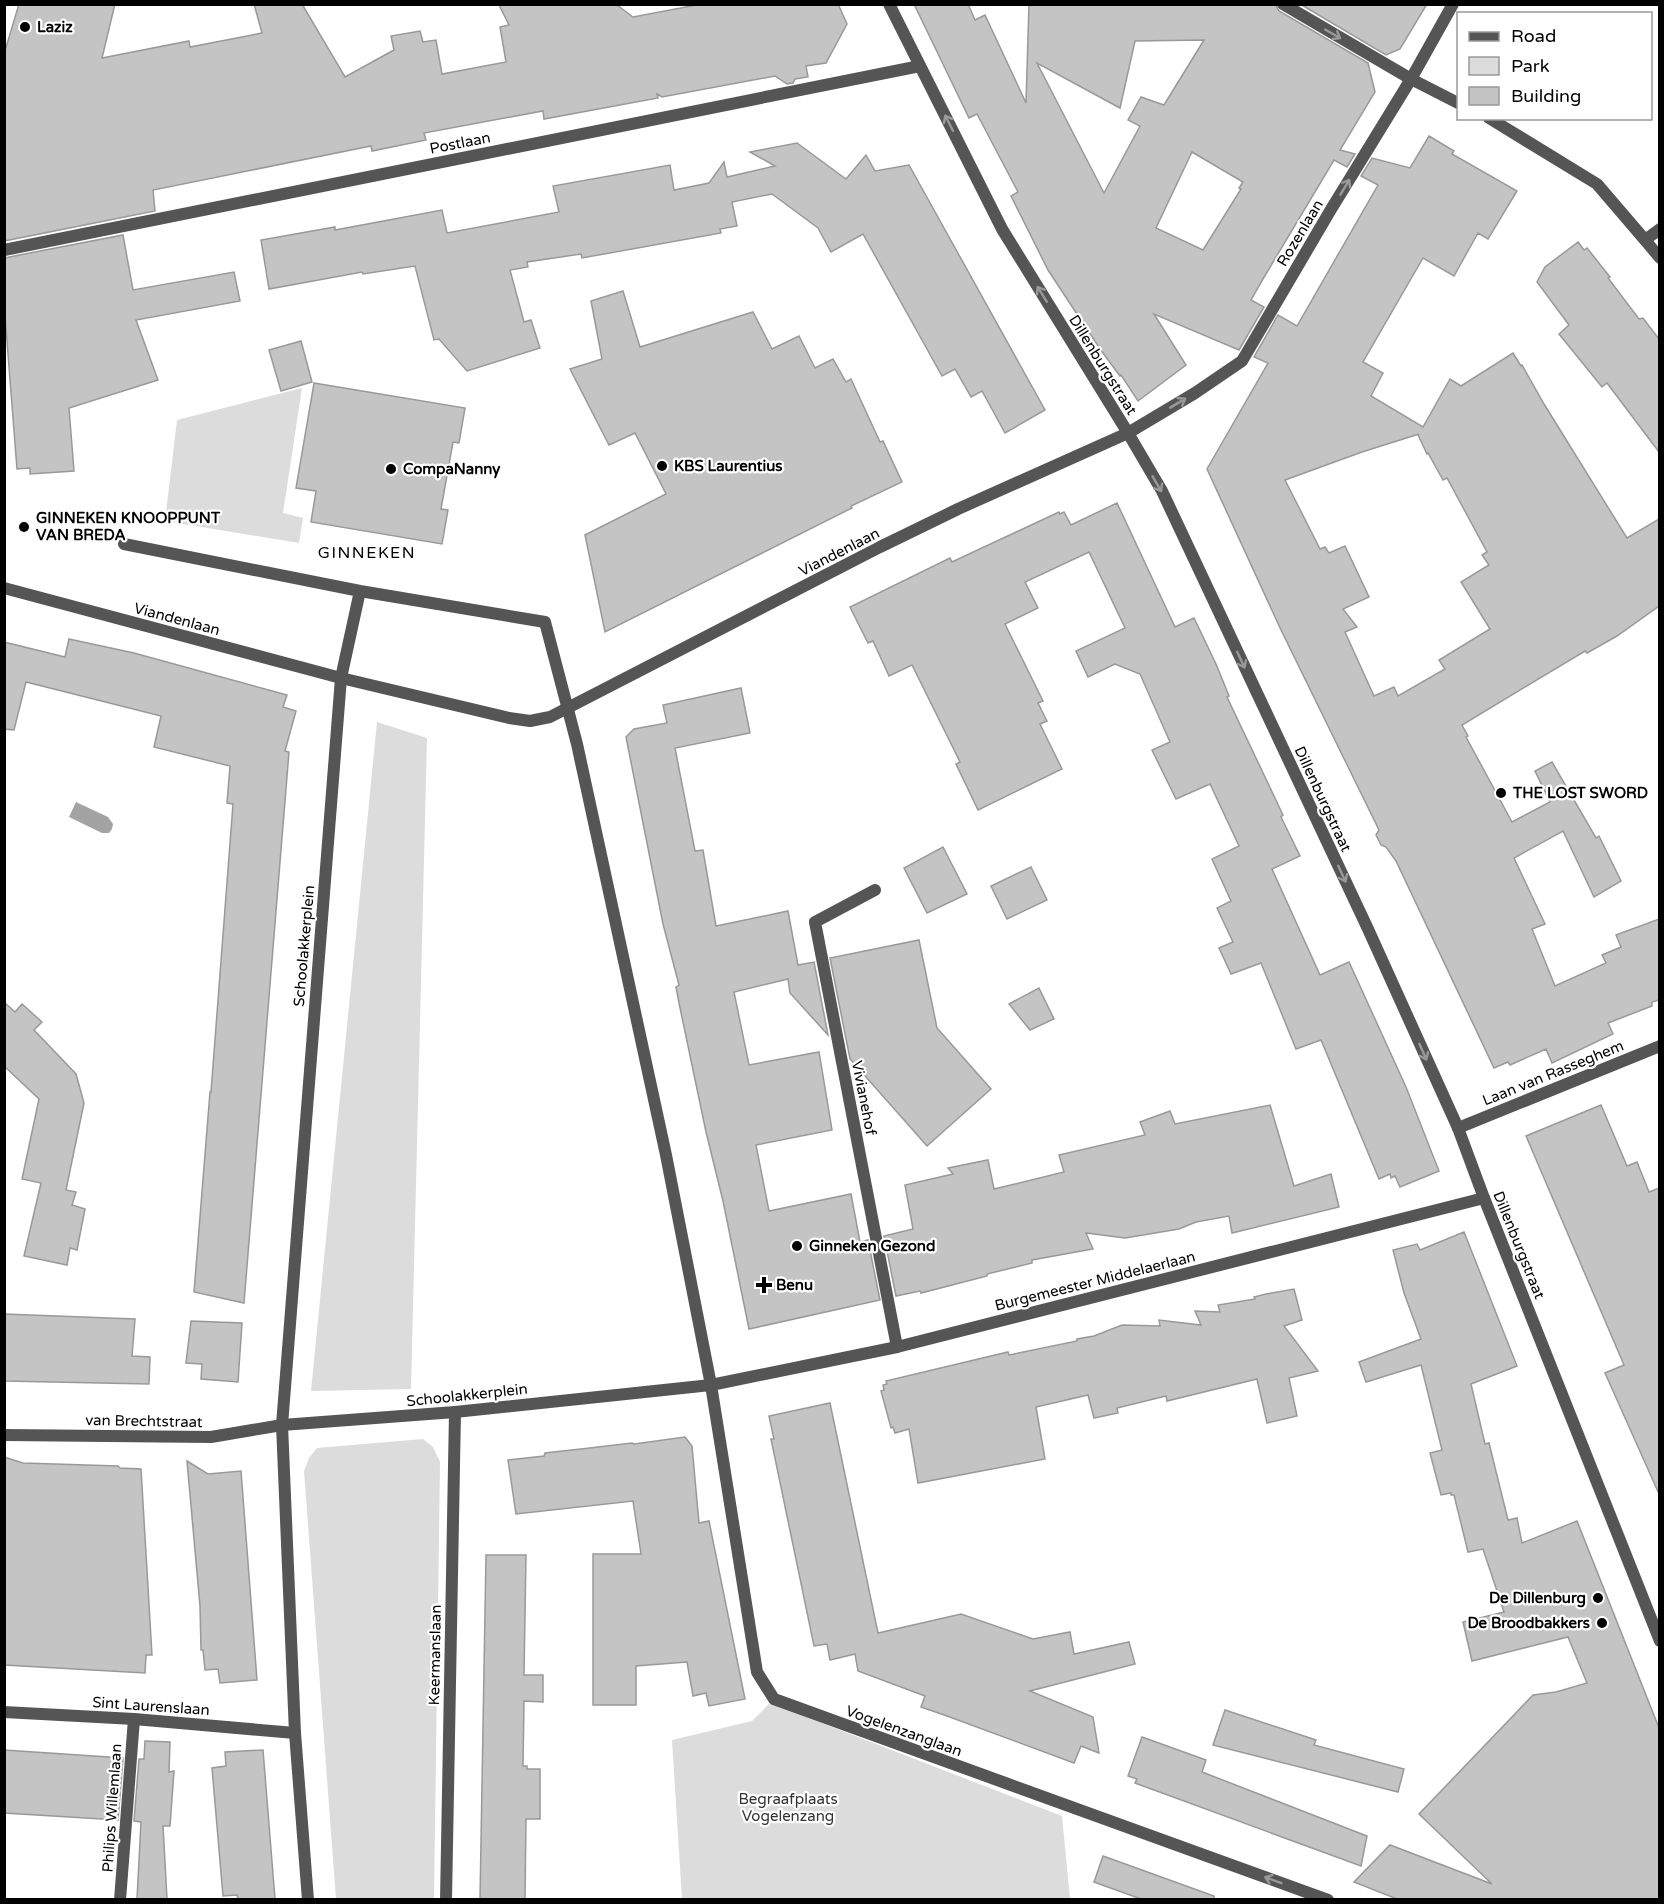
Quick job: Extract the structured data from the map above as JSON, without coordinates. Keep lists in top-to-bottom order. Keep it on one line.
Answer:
{"streets":{"street":["Postlaan","Rozenlaan","Dillenburgstraat","Viandenlaan","Schoolakkerplein","Laan van Rasseghem","Vivianehof","Burgemeester Middelaerlaan","van Brechtstraat","Keermanslaan","Sint Laurenslaan","Vogelenzanglaan","Philips Willemlaan"]},"crossings":[["Postlaan","Dillenburgstraat"],["Rozenlaan","Dillenburgstraat"],["Rozenlaan","Viandenlaan"],["Dillenburgstraat","Viandenlaan"],["Dillenburgstraat","Laan van Rasseghem"],["Dillenburgstraat","Burgemeester Middelaerlaan"],["Viandenlaan","Schoolakkerplein"],["Schoolakkerplein","Burgemeester Middelaerlaan"],["Schoolakkerplein","van Brechtstraat"],["Schoolakkerplein","Keermanslaan"],["Schoolakkerplein","Vogelenzanglaan"],["Vivianehof","Burgemeester Middelaerlaan"],["Burgemeester Middelaerlaan","Vogelenzanglaan"],["Sint Laurenslaan","Philips Willemlaan"]],"one_way":["Rozenlaan","Vogelenzanglaan"],"districts":["GINNEKEN"],"parks":["Begraafplaats Vogelenzang"],"places":{"other":["Laziz","KBS Laurentius","CompaNanny","GINNEKEN KNOOPPUNT VAN BREDA","THE LOST SWORD","Ginneken Gezond","De Dillenburg","De Broodbakkers"],"health":["Benu"]},"legend":["Road","Park","Building"]}
